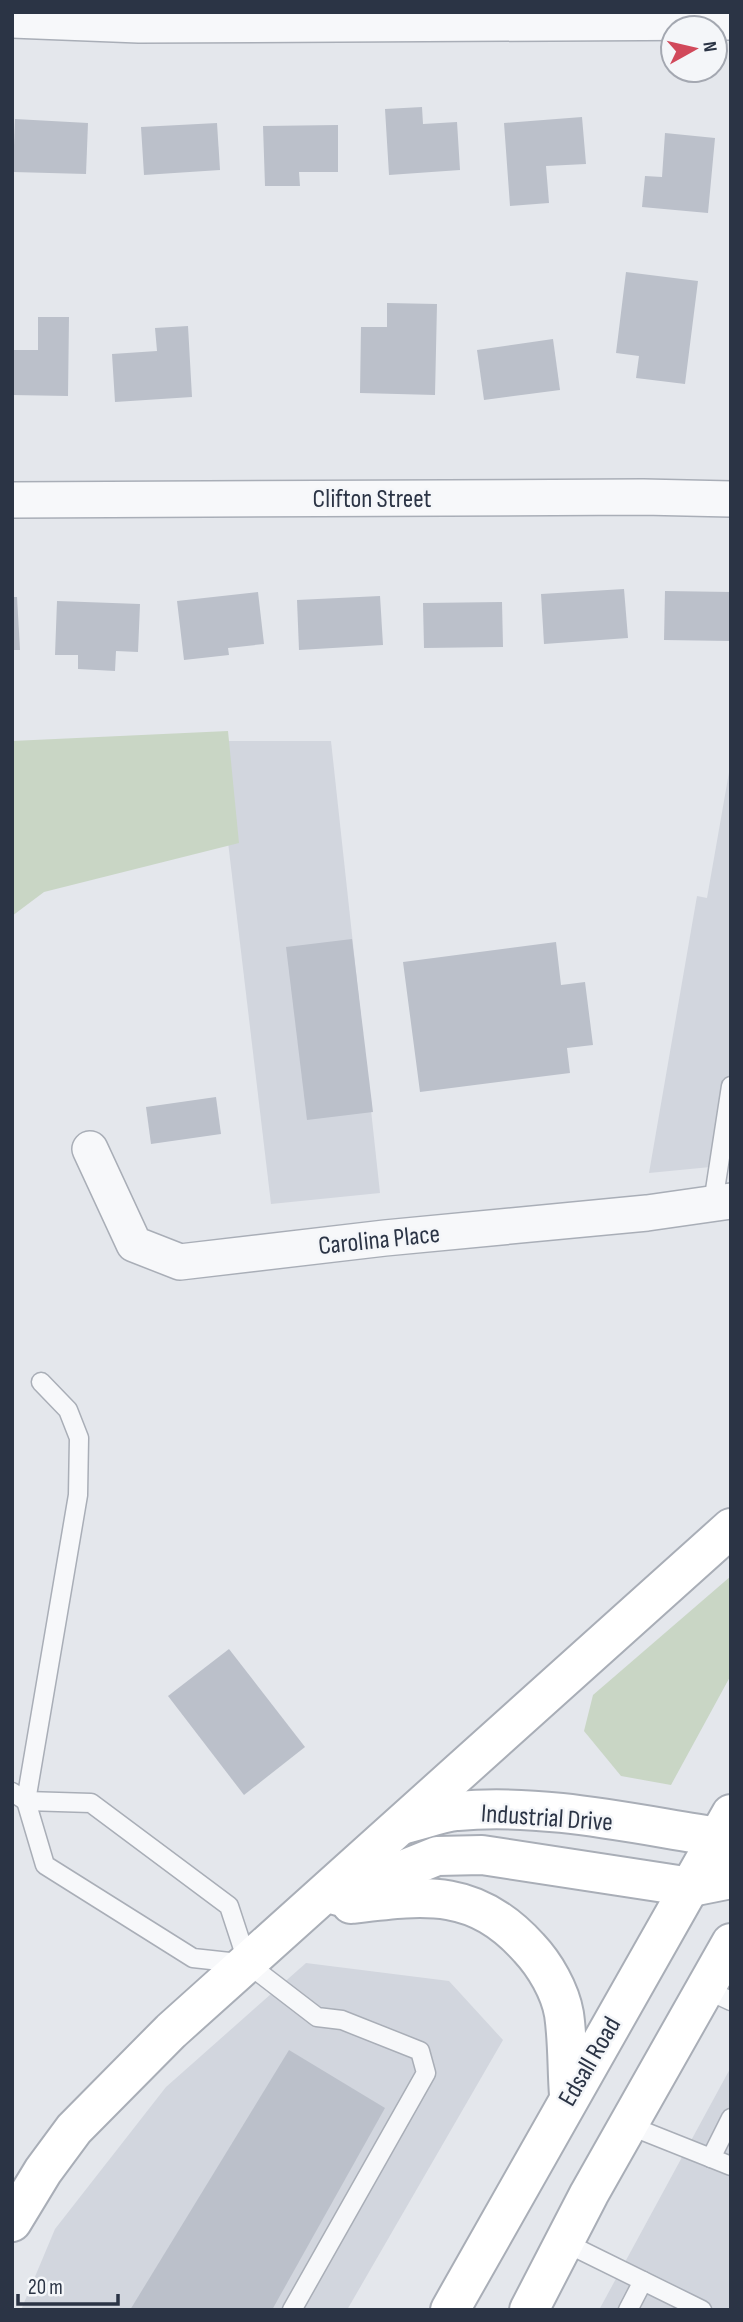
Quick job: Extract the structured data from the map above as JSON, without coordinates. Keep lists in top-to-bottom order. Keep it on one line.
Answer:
{"streets":{"main road":["Industrial Drive","Edsall Road"],"street":["Clifton Street","Carolina Place"]},"crossings":[["Industrial Drive","Edsall Road"]],"scale_bar":"20 m","north":"right"}
